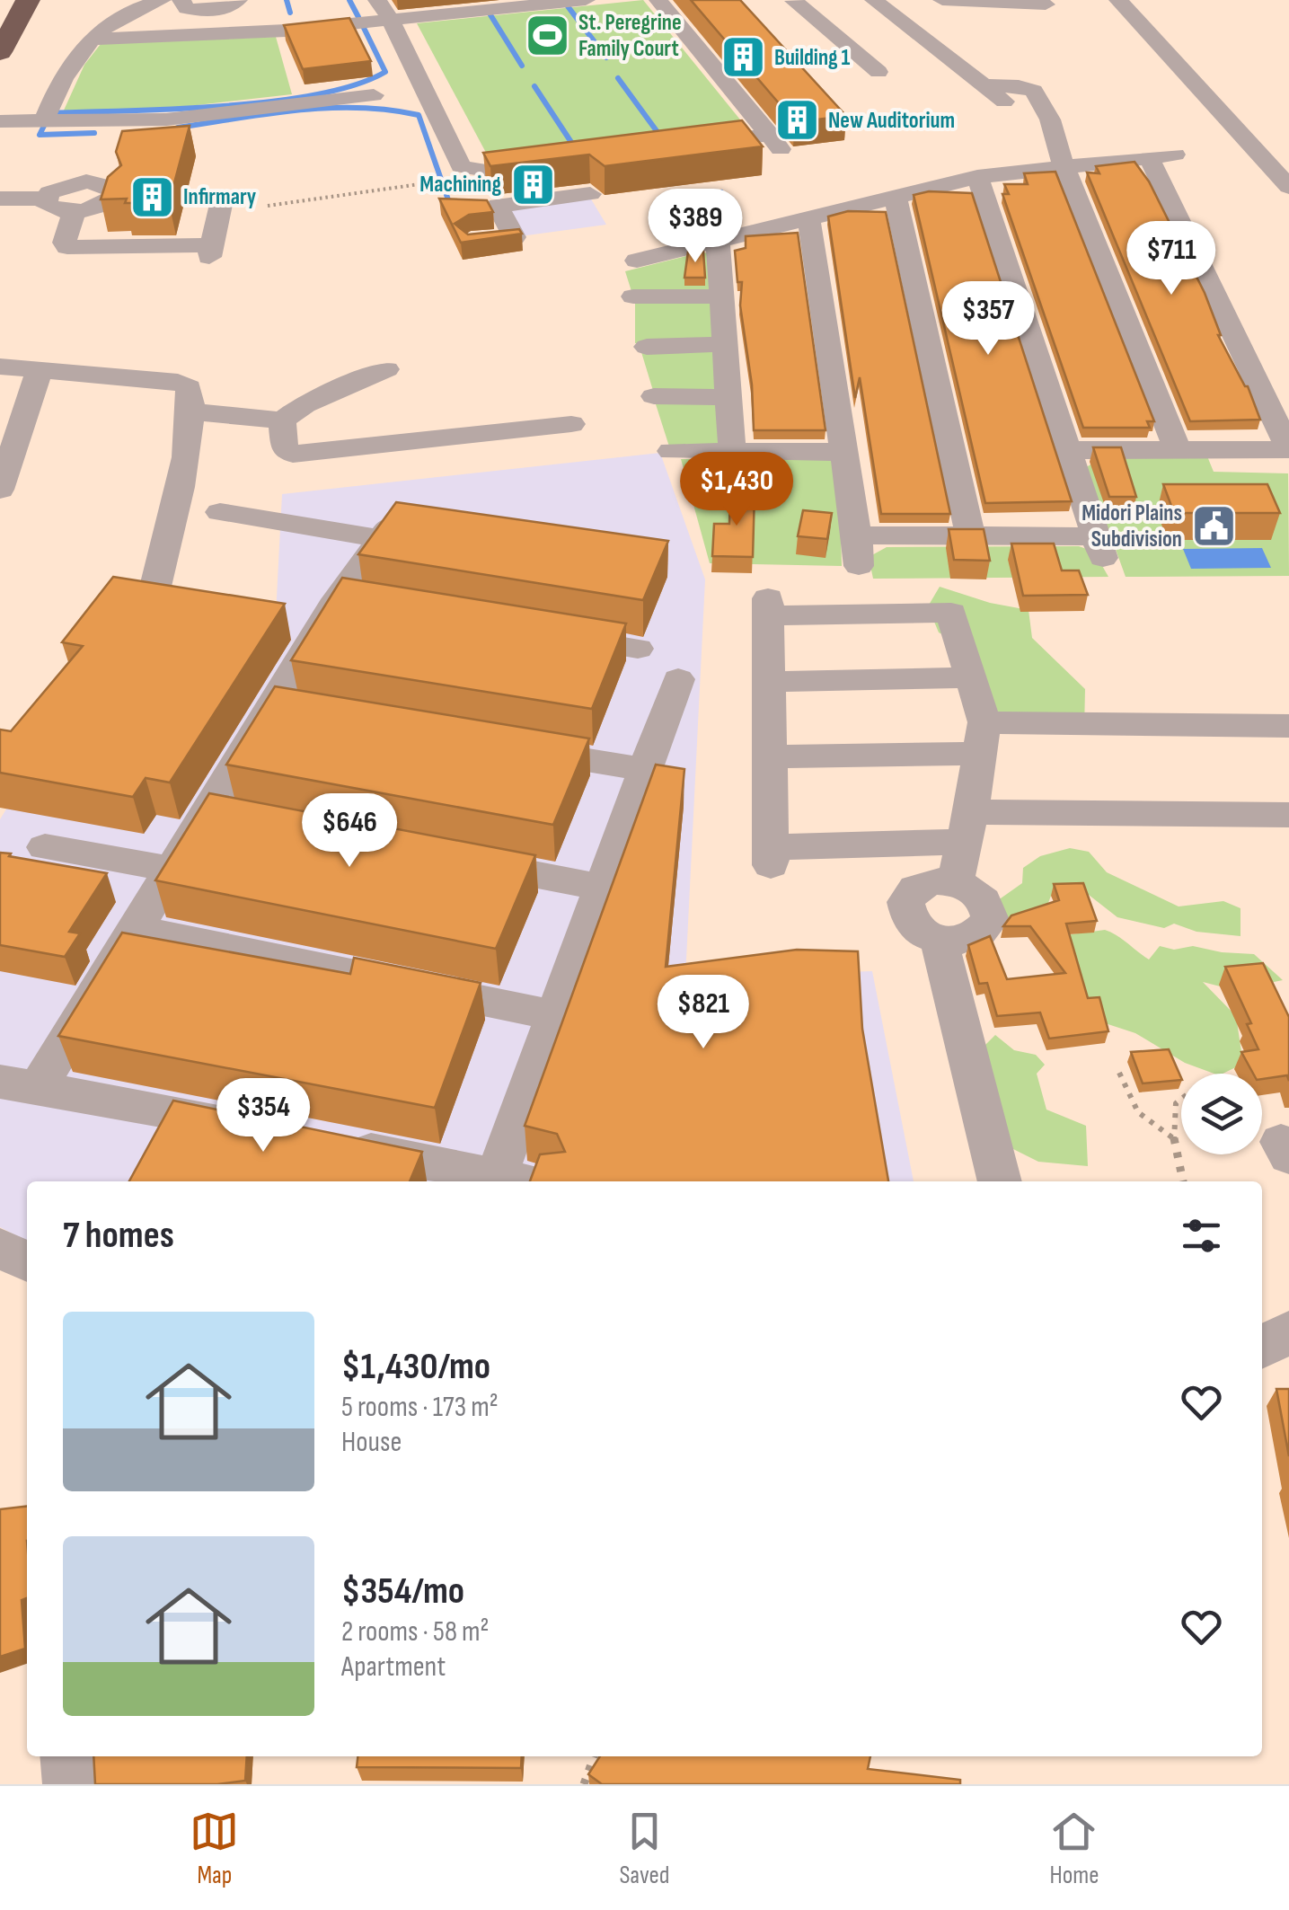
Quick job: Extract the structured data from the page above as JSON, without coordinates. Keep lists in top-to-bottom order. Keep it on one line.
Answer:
{"places":{"sports":["St. Peregrine Family Court"],"building":["Building 1","New Auditorium","Machining","Infirmary"],"public building":["Midori Plains Subdivision"]},"page":{"price":["$389","$711","$357","$1,430","$646","$821","$354"],"heading":"7 homes","list":[{"name":"$1,430/mo","note":"5 rooms · 173 m² · House"},{"name":"$354/mo","note":"2 rooms · 58 m² · Apartment"}],"tabs":["Map","Saved","Home"]}}
